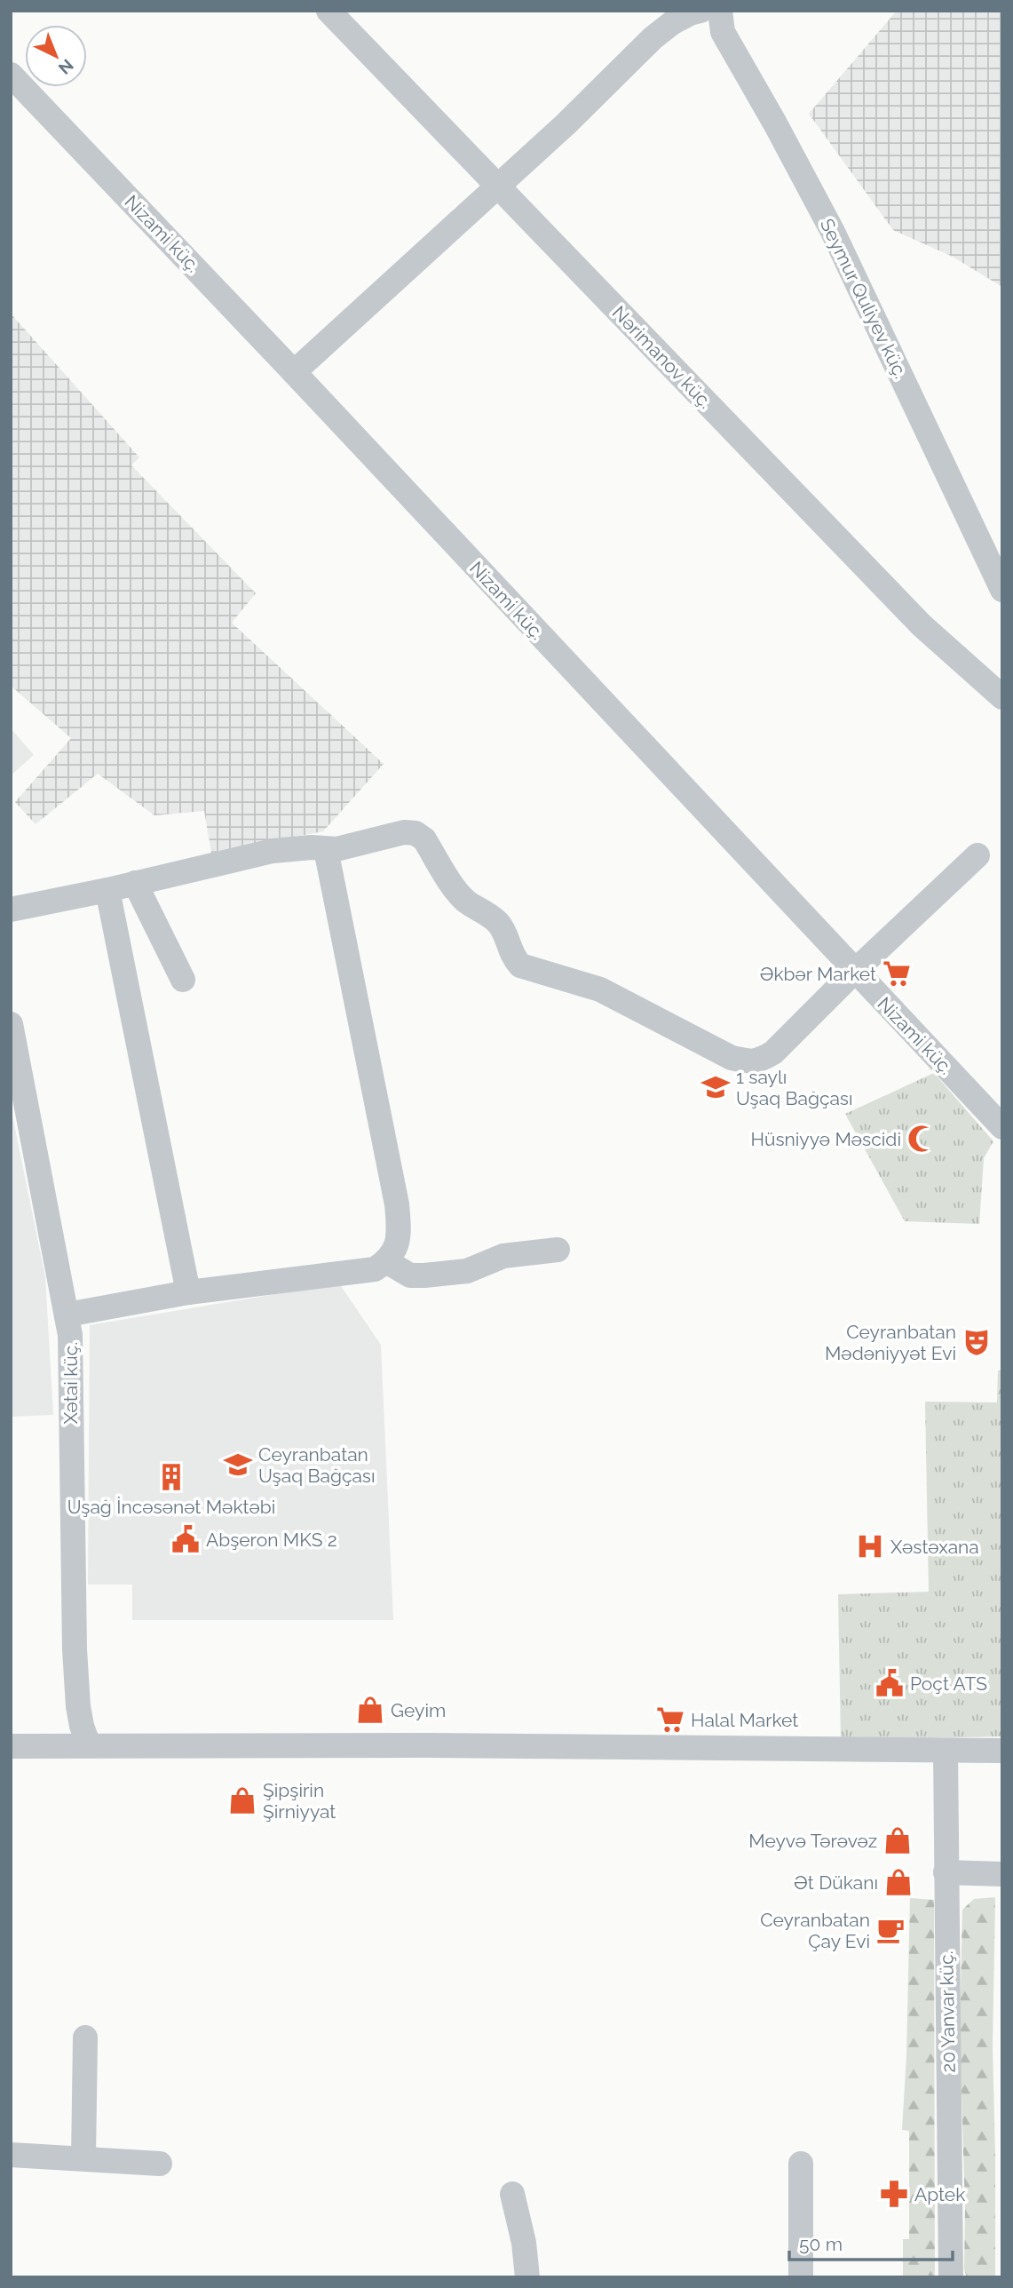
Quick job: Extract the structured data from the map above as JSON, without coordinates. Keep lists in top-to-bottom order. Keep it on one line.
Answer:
{"streets":{"street":["Nizami küç.","Seymur Quliyev küç.","Nərimanov küç.","Xətai küç.","20 Yanvar küç."]},"places":{"supermarket":["Əkbər Market","Halal Market"],"school or university":["1 saylı Uşaq Bağçası","Ceyranbatan Uşaq Bağçası"],"mosque":["Hüsniyyə Məscidi"],"theatre":["Ceyranbatan Mədəniyyət Evi"],"building":["Uşağ İncəsənət Məktəbi"],"public building":["Abşeron MKS 2","Poçt ATS"],"hospital":["Xəstəxana"],"shop":["Geyim","Şipşirin Şirniyyat","Meyvə Tərəvəz","Ət Dükanı"],"cafe":["Ceyranbatan Çay Evi"],"pharmacy":["Aptek"]},"scale_bar":"50 m","north":"bottom right"}
